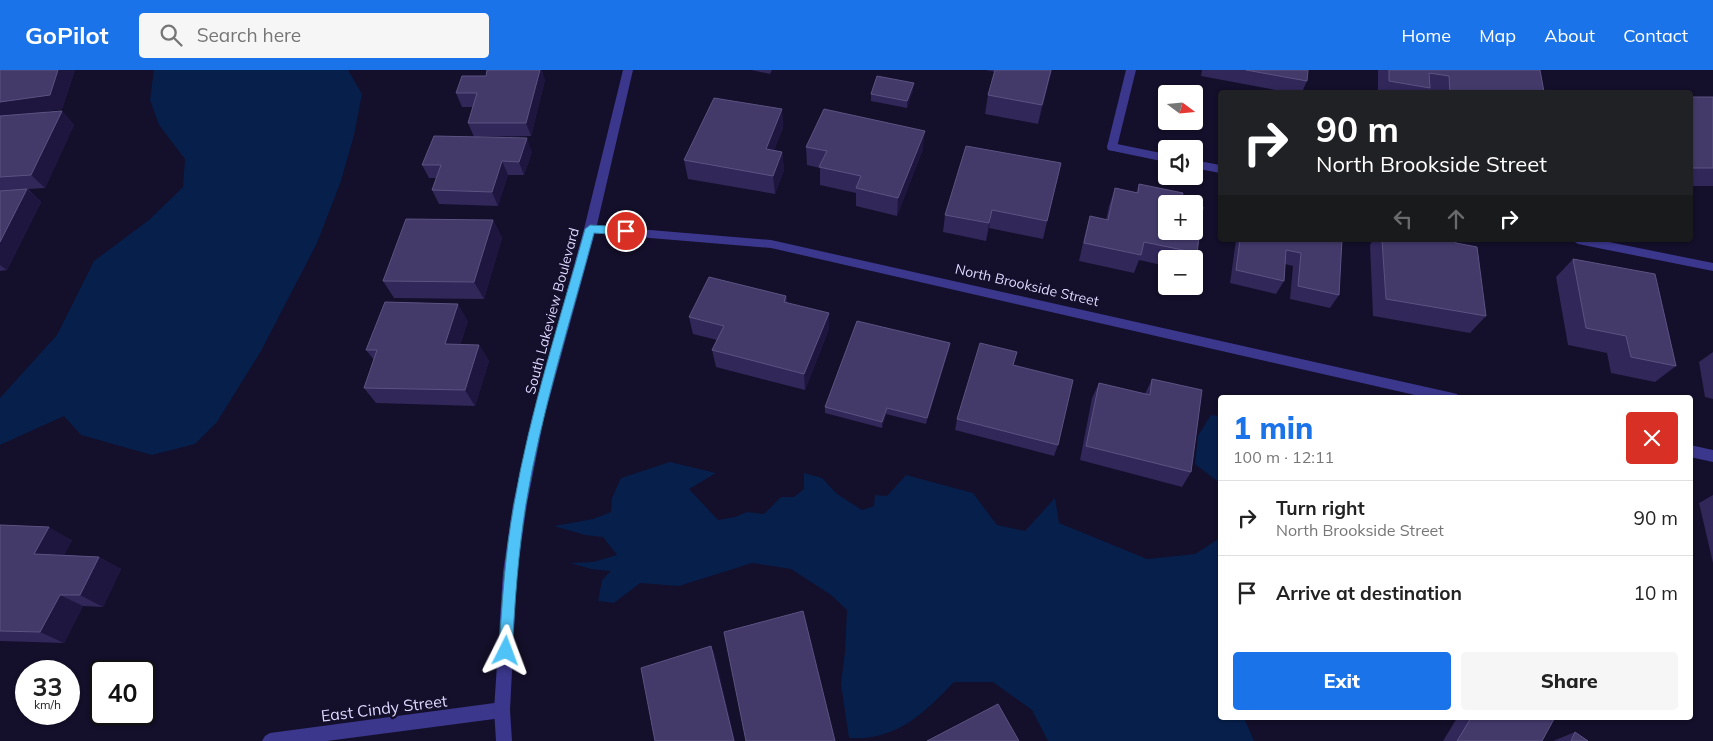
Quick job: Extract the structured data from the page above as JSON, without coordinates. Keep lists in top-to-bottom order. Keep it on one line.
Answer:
{"streets":{"street":["North Brookside Street","South Lakeview Boulevard","East Cindy Street"]},"crossings":[["North Brookside Street","South Lakeview Boulevard"],["South Lakeview Boulevard","East Cindy Street"]],"north":"right","page":{"header":"GoPilot","search":"Search here","nav":["Home","Map","About","Contact"],"map_buttons":["+","−"],"turn":["90 m","North Brookside Street"],"heading":["1 min","100 m · 12:11"],"list":[{"name":"Turn right","note":"North Brookside Street","value":"90 m"},{"name":"Arrive at destination","value":"10 m"}],"buttons":["Exit","Share"],"speed":"33 km/h","limit":"40"}}
